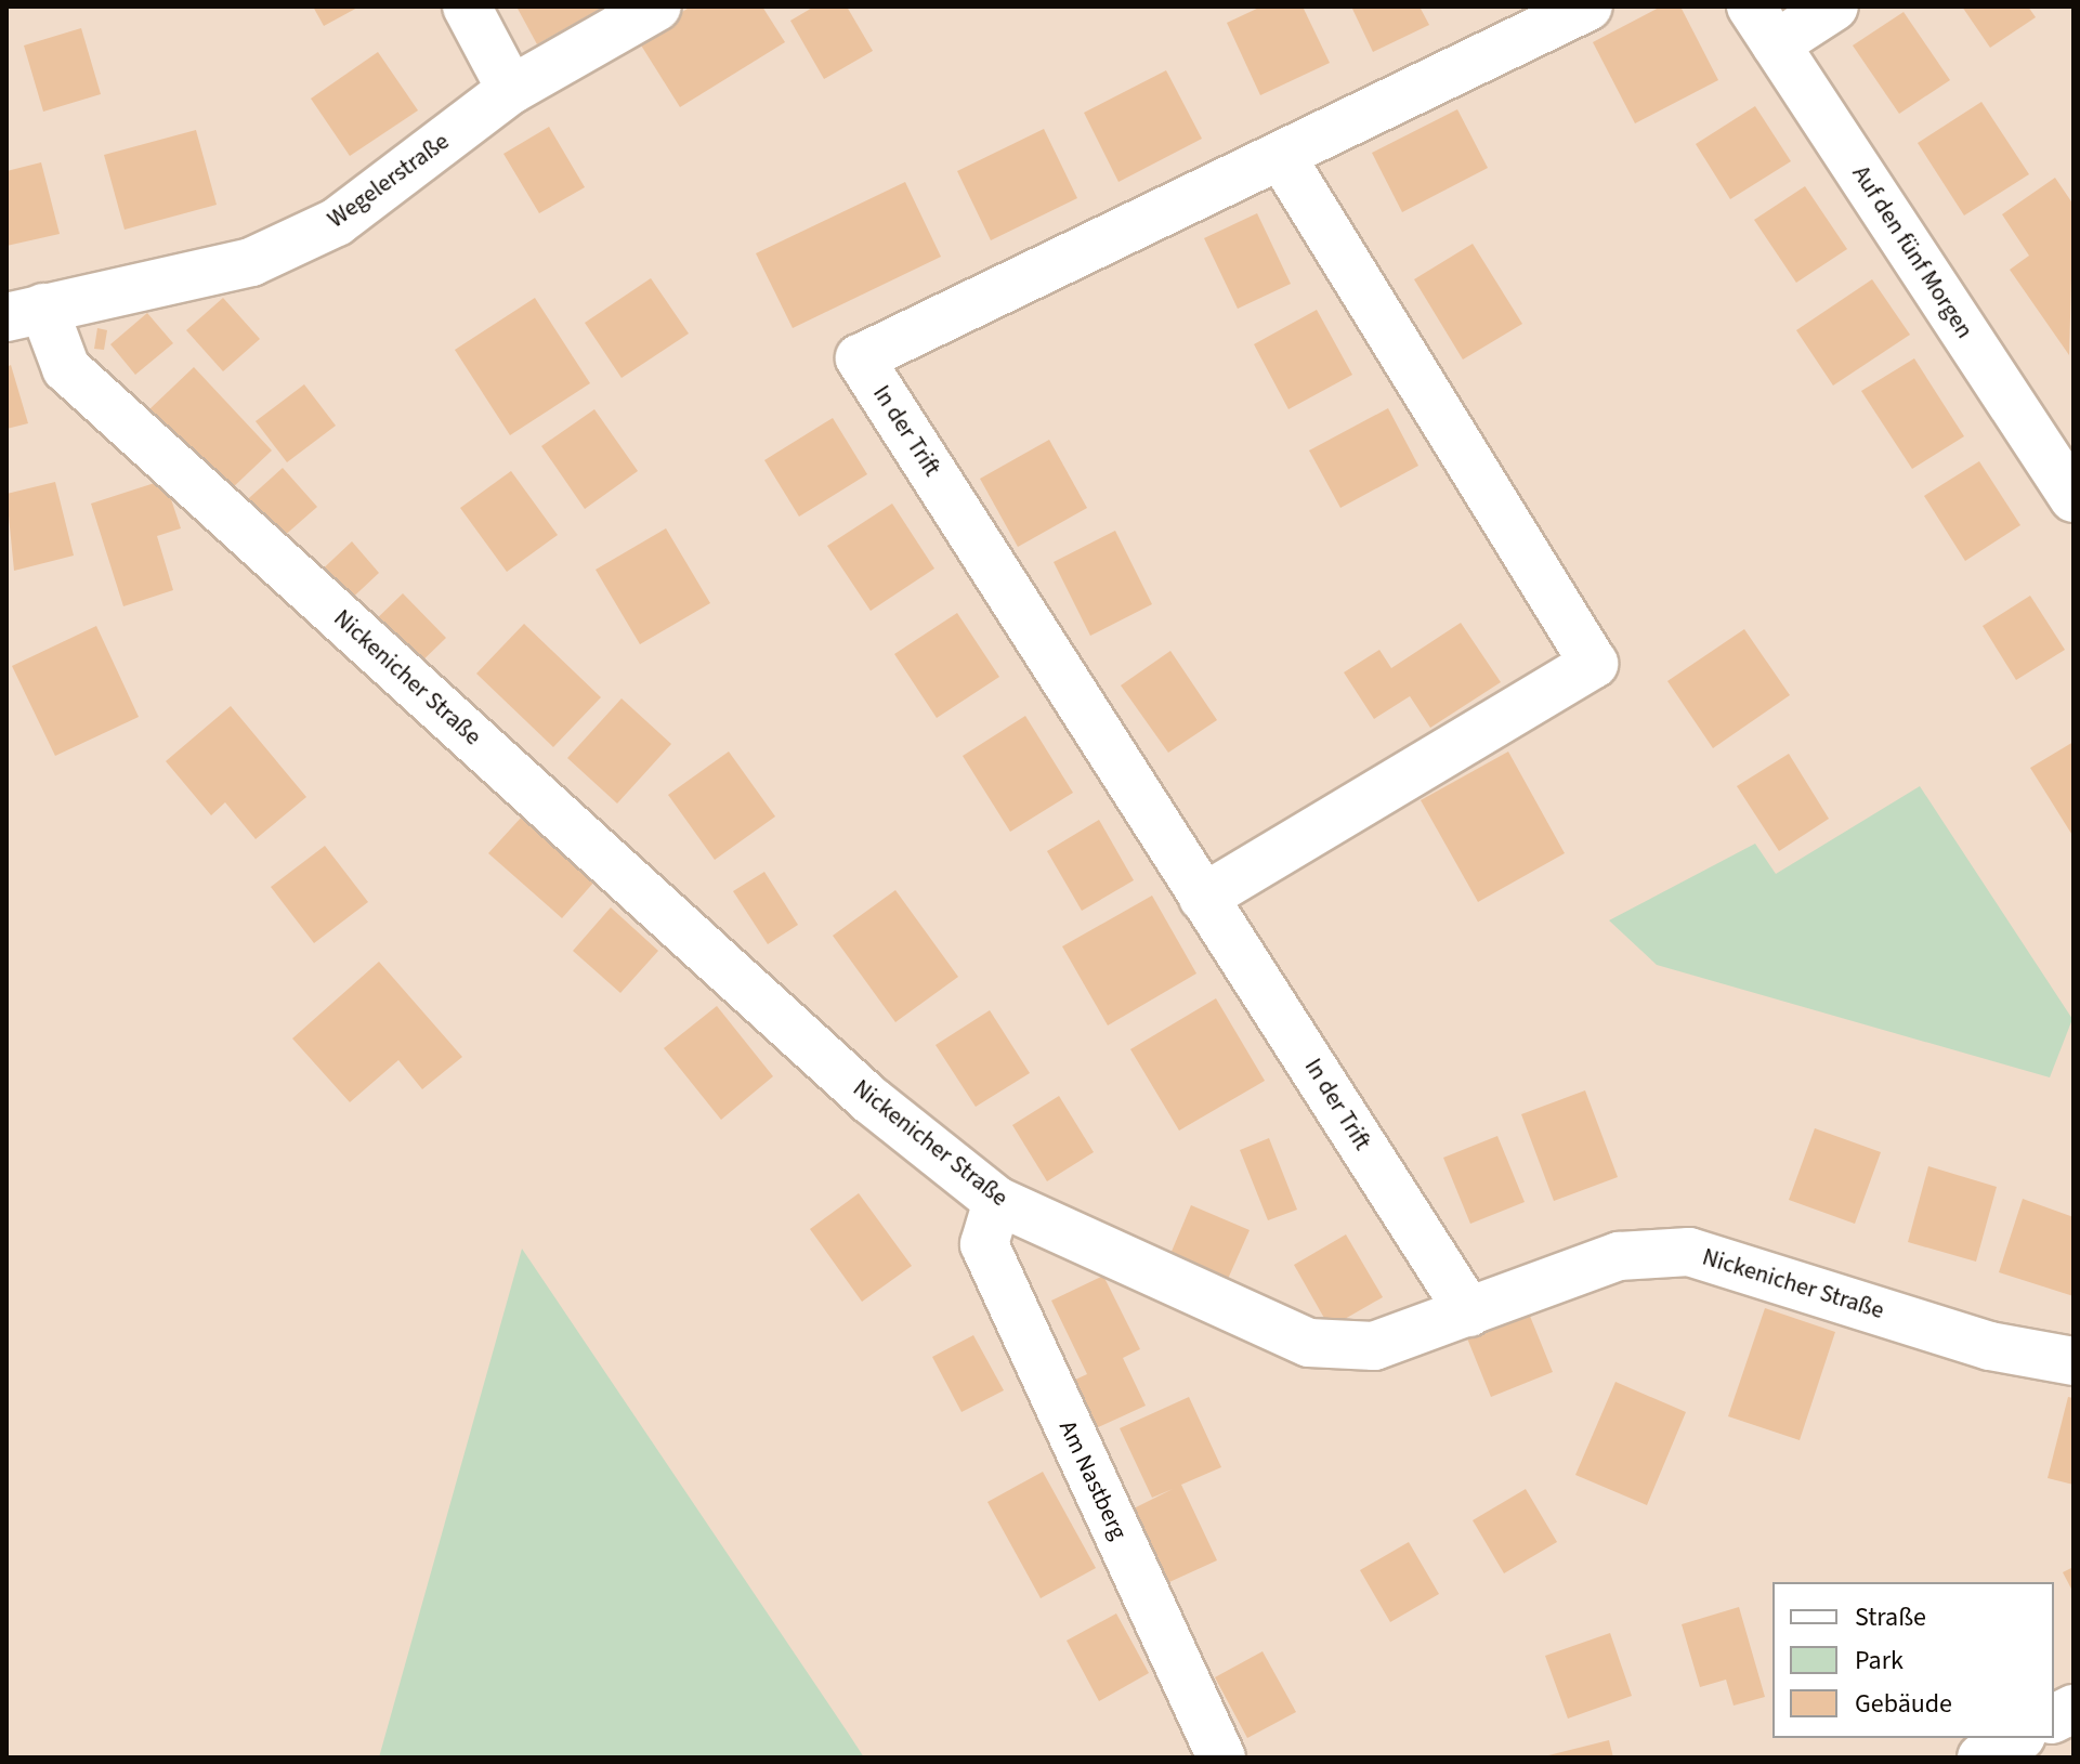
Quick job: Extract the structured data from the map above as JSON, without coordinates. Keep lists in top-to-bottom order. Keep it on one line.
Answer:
{"streets":{"street":["Wegelerstraße","Auf den fünf Morgen","In der Trift","Nickenicher Straße","Am Nastberg"]},"crossings":[["Wegelerstraße","Nickenicher Straße"],["In der Trift","Nickenicher Straße"],["Nickenicher Straße","Am Nastberg"]],"legend":["Straße","Park","Gebäude"]}
